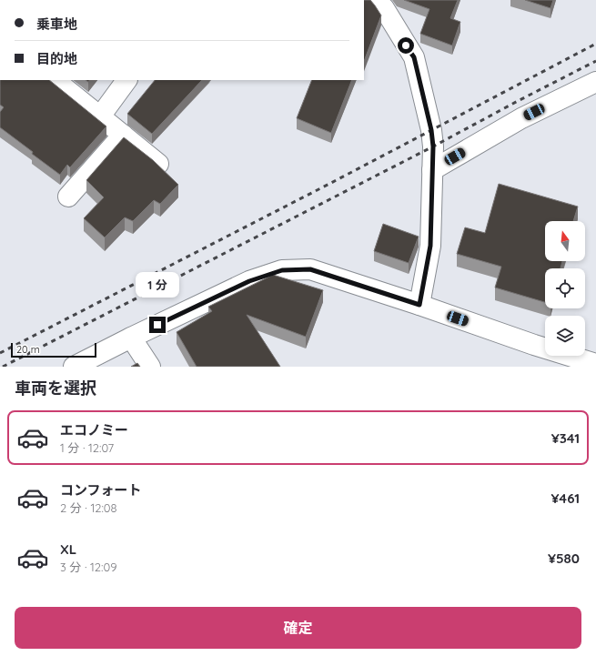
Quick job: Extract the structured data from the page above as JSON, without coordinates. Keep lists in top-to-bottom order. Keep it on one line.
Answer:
{"scale_bar":"20 m","north":"top","page":{"banner":["乗車地","目的地"],"bubble":"1 分","scale":"20 m","heading":"車両を選択","list":[{"name":"エコノミー","note":"1 分 · 12:07","value":"¥341"},{"name":"コンフォート","note":"2 分 · 12:08","value":"¥461"},{"name":"XL","note":"3 分 · 12:09","value":"¥580"}],"buttons":"確定"}}
